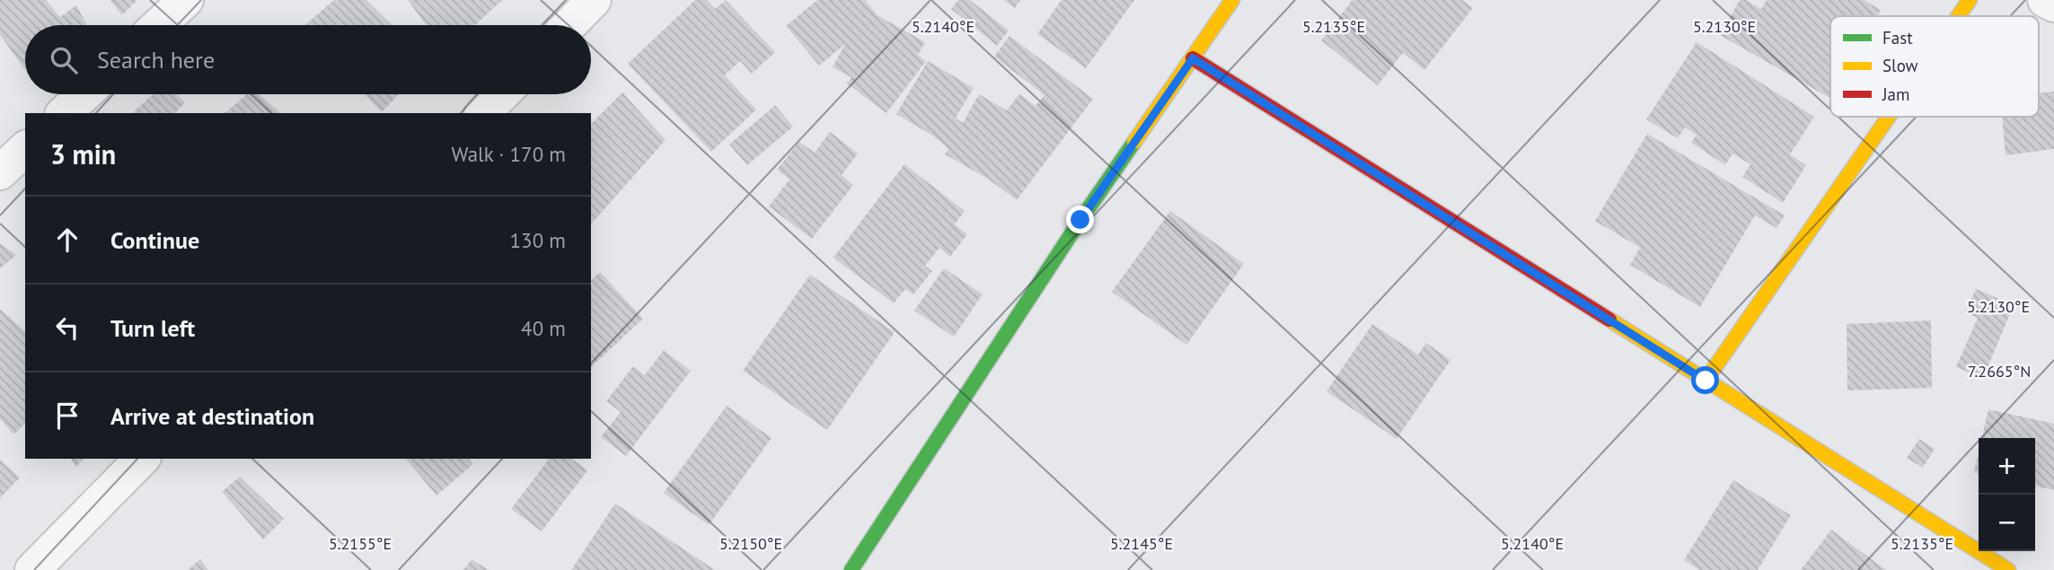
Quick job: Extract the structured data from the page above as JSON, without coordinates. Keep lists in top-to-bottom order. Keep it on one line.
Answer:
{"legend":["Fast","Slow","Jam"],"page":{"search":"Search here","heading":["3 min","Walk · 170 m"],"list":[["Continue","130 m"],["Turn left","40 m"],"Arrive at destination"],"map_buttons":["+","−"]},"coordinates":["5.2140°E","5.2135°E","5.2130°E","7.2665°N","5.2155°E","5.2150°E","5.2145°E"]}
